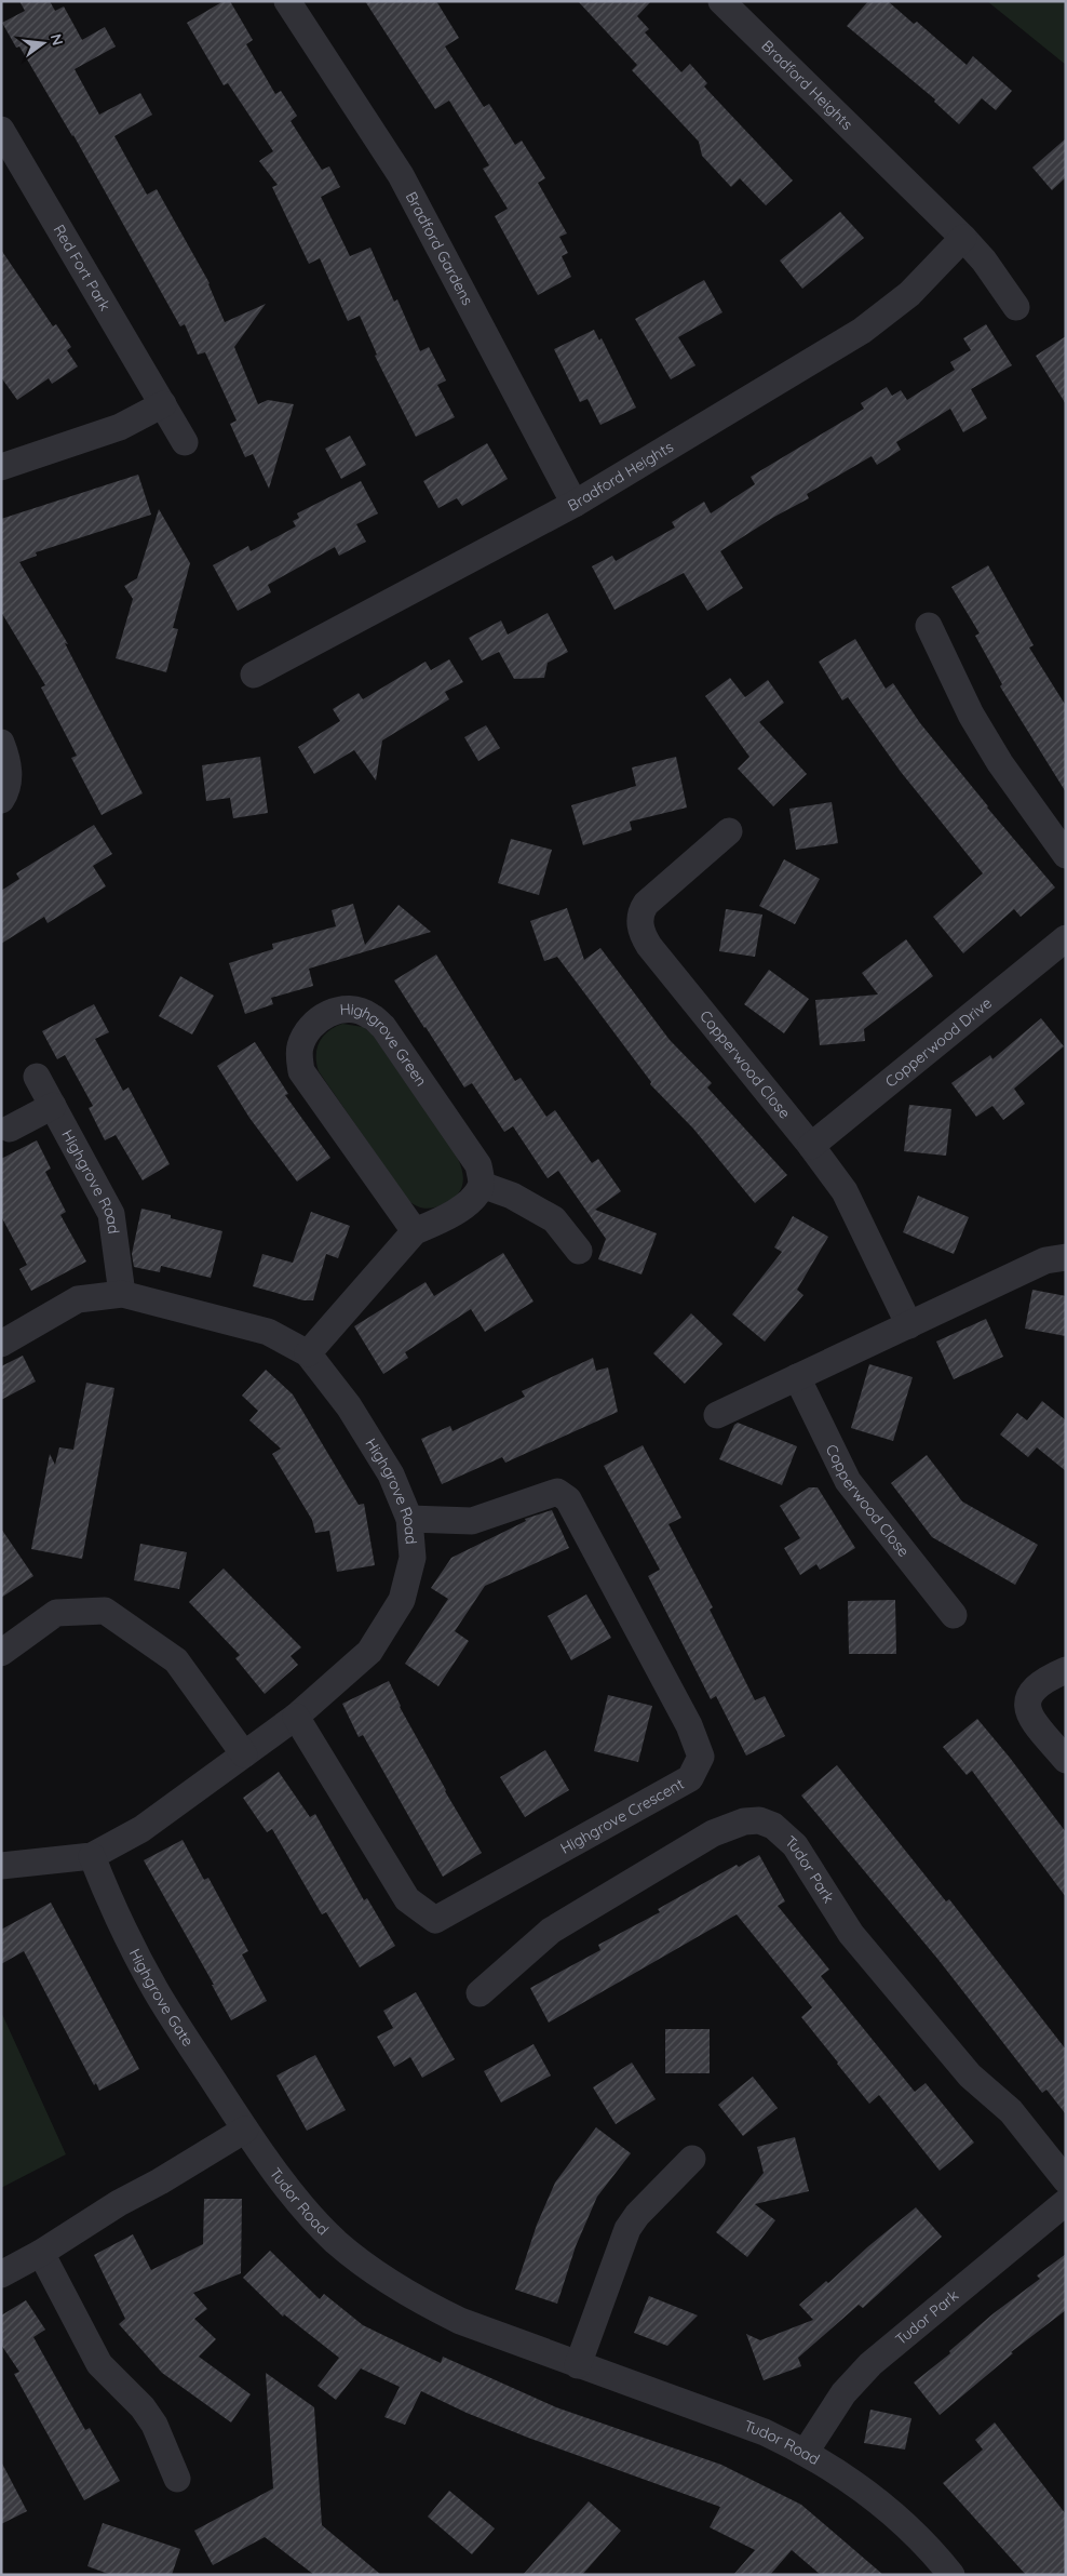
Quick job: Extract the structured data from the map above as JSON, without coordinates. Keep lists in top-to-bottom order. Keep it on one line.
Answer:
{"streets":{"street":["Bradford Heights","Bradford Gardens","Red Fort Park","Copperwood Drive","Highgrove Green","Copperwood Close","Highgrove Road","Highgrove Crescent","Tudor Park","Highgrove Gate","Tudor Road"]},"crossings":[["Bradford Heights","Bradford Gardens"],["Copperwood Drive","Copperwood Close"],["Highgrove Road","Highgrove Crescent"],["Highgrove Road","Highgrove Gate"],["Tudor Park","Tudor Road"],["Highgrove Gate","Tudor Road"]],"north":"right"}
